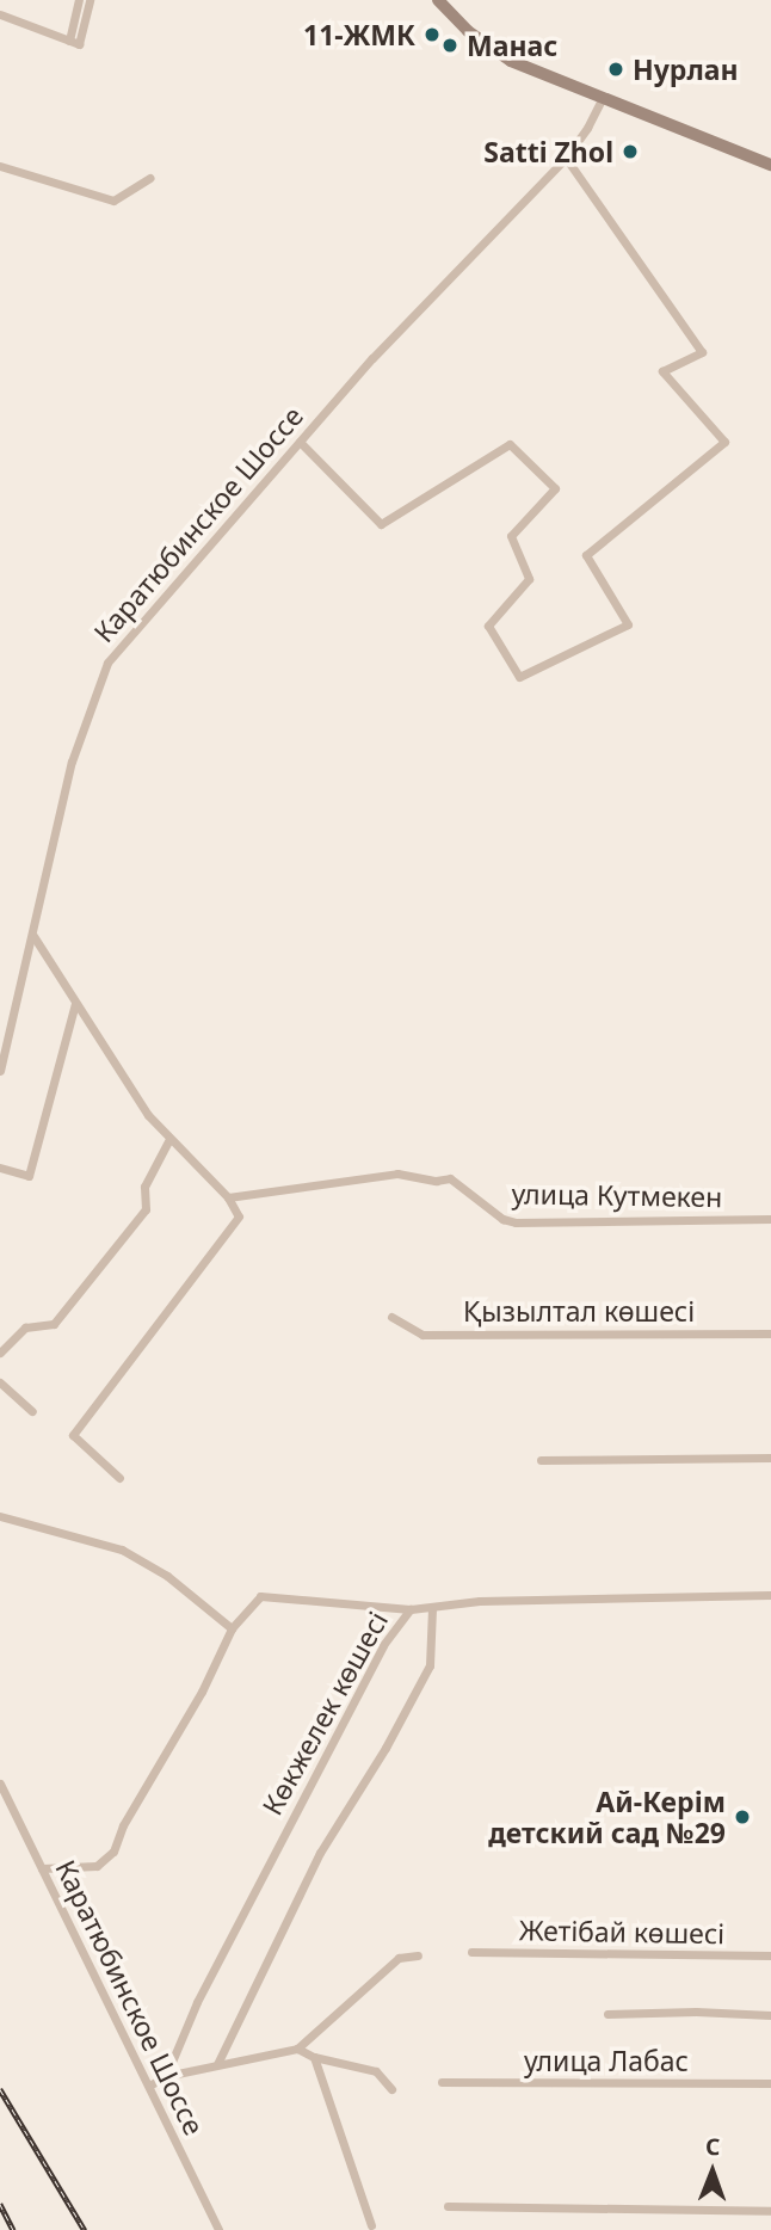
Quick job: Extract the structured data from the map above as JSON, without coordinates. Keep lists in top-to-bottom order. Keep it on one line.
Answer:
{"streets":{"street":["Каратюбинское Шоссе","улица Кутмекен","Қызылтал көшесі","Көкжелек көшесі","Жетібай көшесі","улица Лабас"]},"places":["11-ЖМК","Манас","Нурлан","Satti Zhol","Ай-Керім детский сад №29"],"north":"top"}
